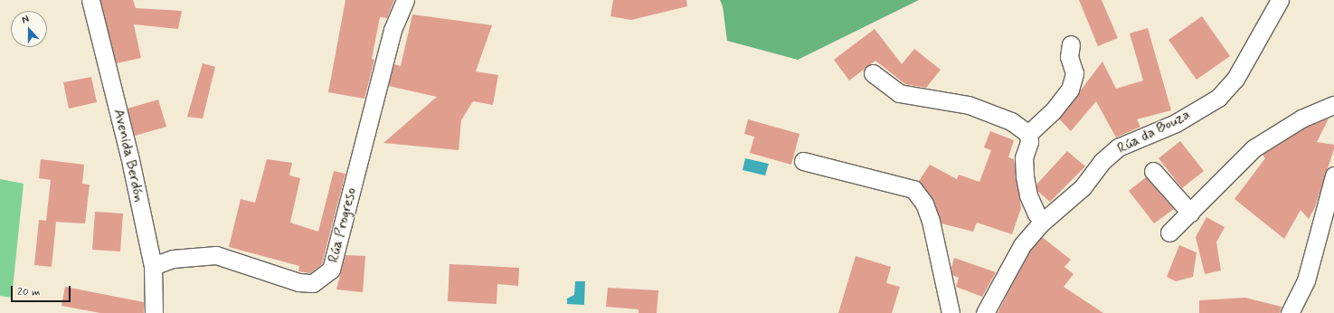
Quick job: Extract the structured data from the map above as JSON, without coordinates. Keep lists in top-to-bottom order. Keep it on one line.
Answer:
{"streets":{"street":["Rúa da Bouza","Avenida Berdón","Rúa Progreso"]},"crossings":[["Avenida Berdón","Rúa Progreso"]],"scale_bar":"20 m","north":"top"}
